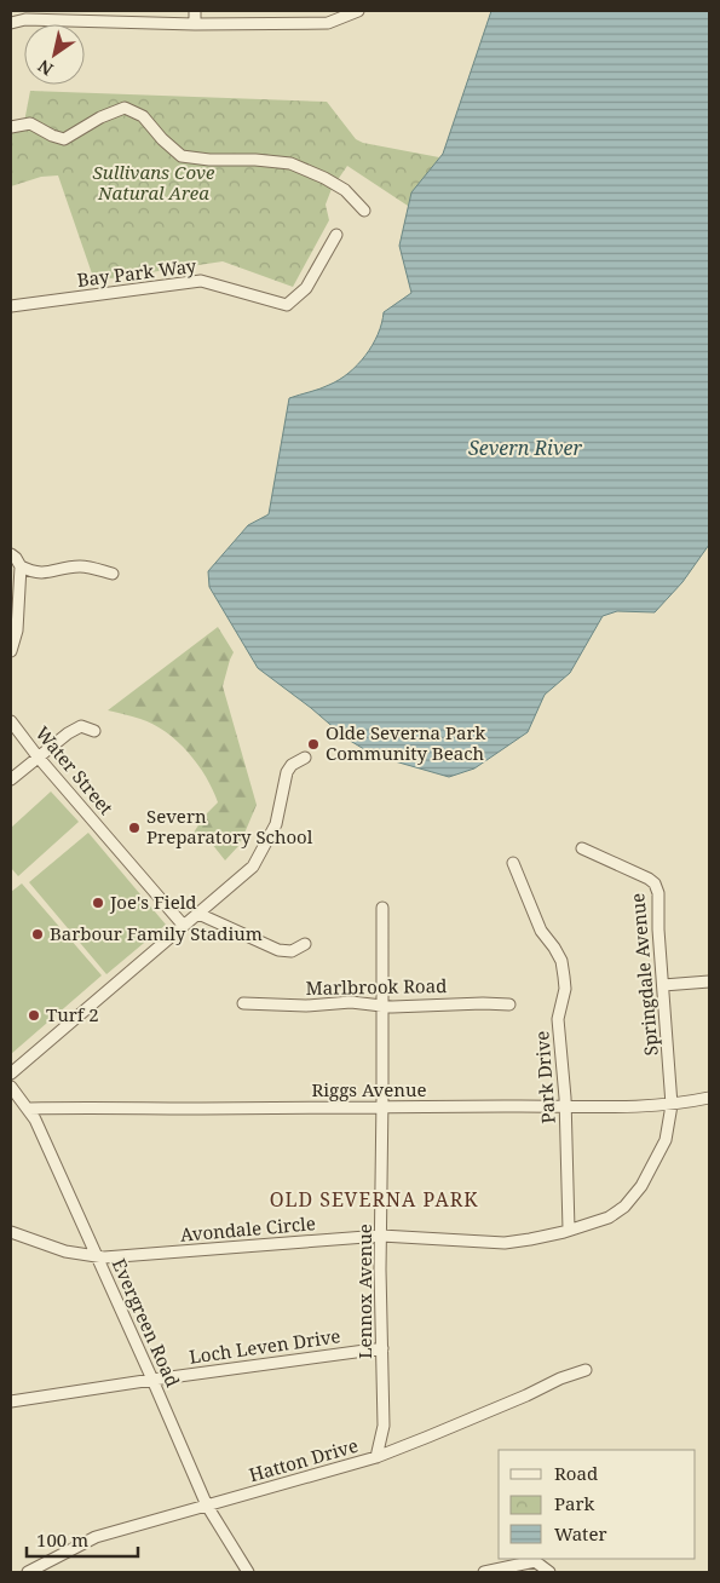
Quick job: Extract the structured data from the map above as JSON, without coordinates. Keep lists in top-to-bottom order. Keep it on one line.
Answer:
{"streets":{"street":["Bay Park Way","Water Street","Springdale Avenue","Marlbrook Road","Park Drive","Riggs Avenue","Avondale Circle","Lennox Avenue","Evergreen Road","Loch Leven Drive","Hatton Drive"]},"crossings":[["Springdale Avenue","Riggs Avenue"],["Springdale Avenue","Avondale Circle"],["Marlbrook Road","Lennox Avenue"],["Park Drive","Riggs Avenue"],["Park Drive","Avondale Circle"],["Riggs Avenue","Avondale Circle"],["Riggs Avenue","Lennox Avenue"],["Riggs Avenue","Evergreen Road"],["Avondale Circle","Lennox Avenue"],["Avondale Circle","Evergreen Road"],["Lennox Avenue","Loch Leven Drive"],["Lennox Avenue","Hatton Drive"],["Evergreen Road","Loch Leven Drive"],["Evergreen Road","Hatton Drive"]],"districts":["OLD SEVERNA PARK"],"water":["Severn River"],"parks":["Sullivans Cove Natural Area"],"places":["Olde Severna Park Community Beach","Severn Preparatory School","Joe's Field","Barbour Family Stadium","Turf 2"],"legend":["Road","Park","Water"],"scale_bar":"100 m","north":"bottom left"}
